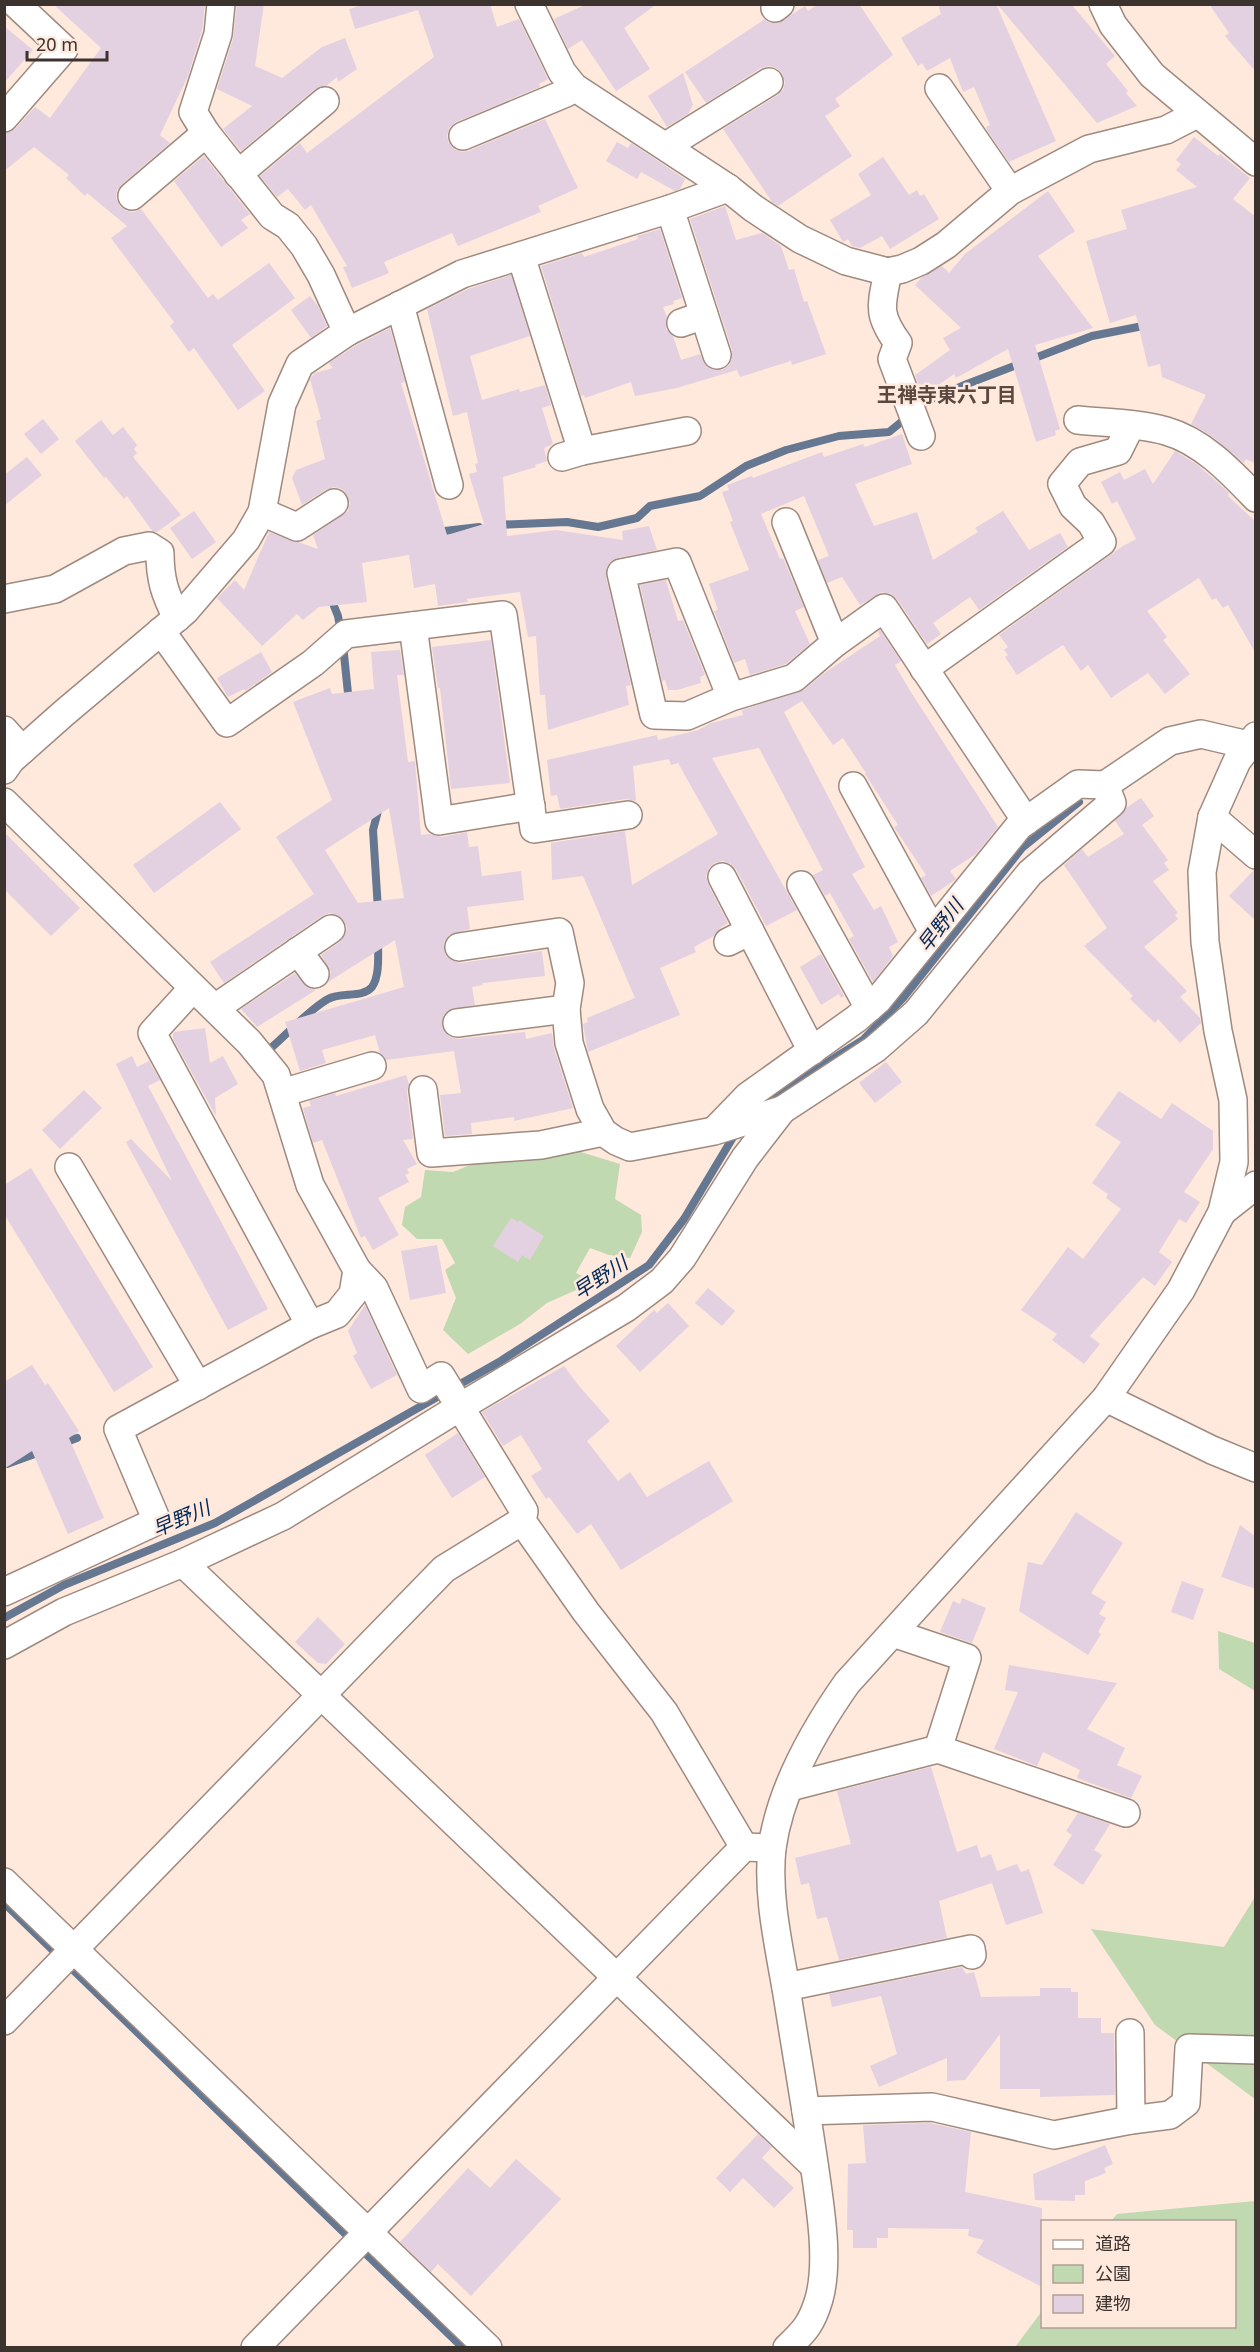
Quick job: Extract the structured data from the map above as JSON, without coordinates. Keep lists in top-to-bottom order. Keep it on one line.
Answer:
{"districts":["王禅寺東六丁目"],"water":["早野川"],"legend":["道路","公園","建物"],"scale_bar":"20 m"}
